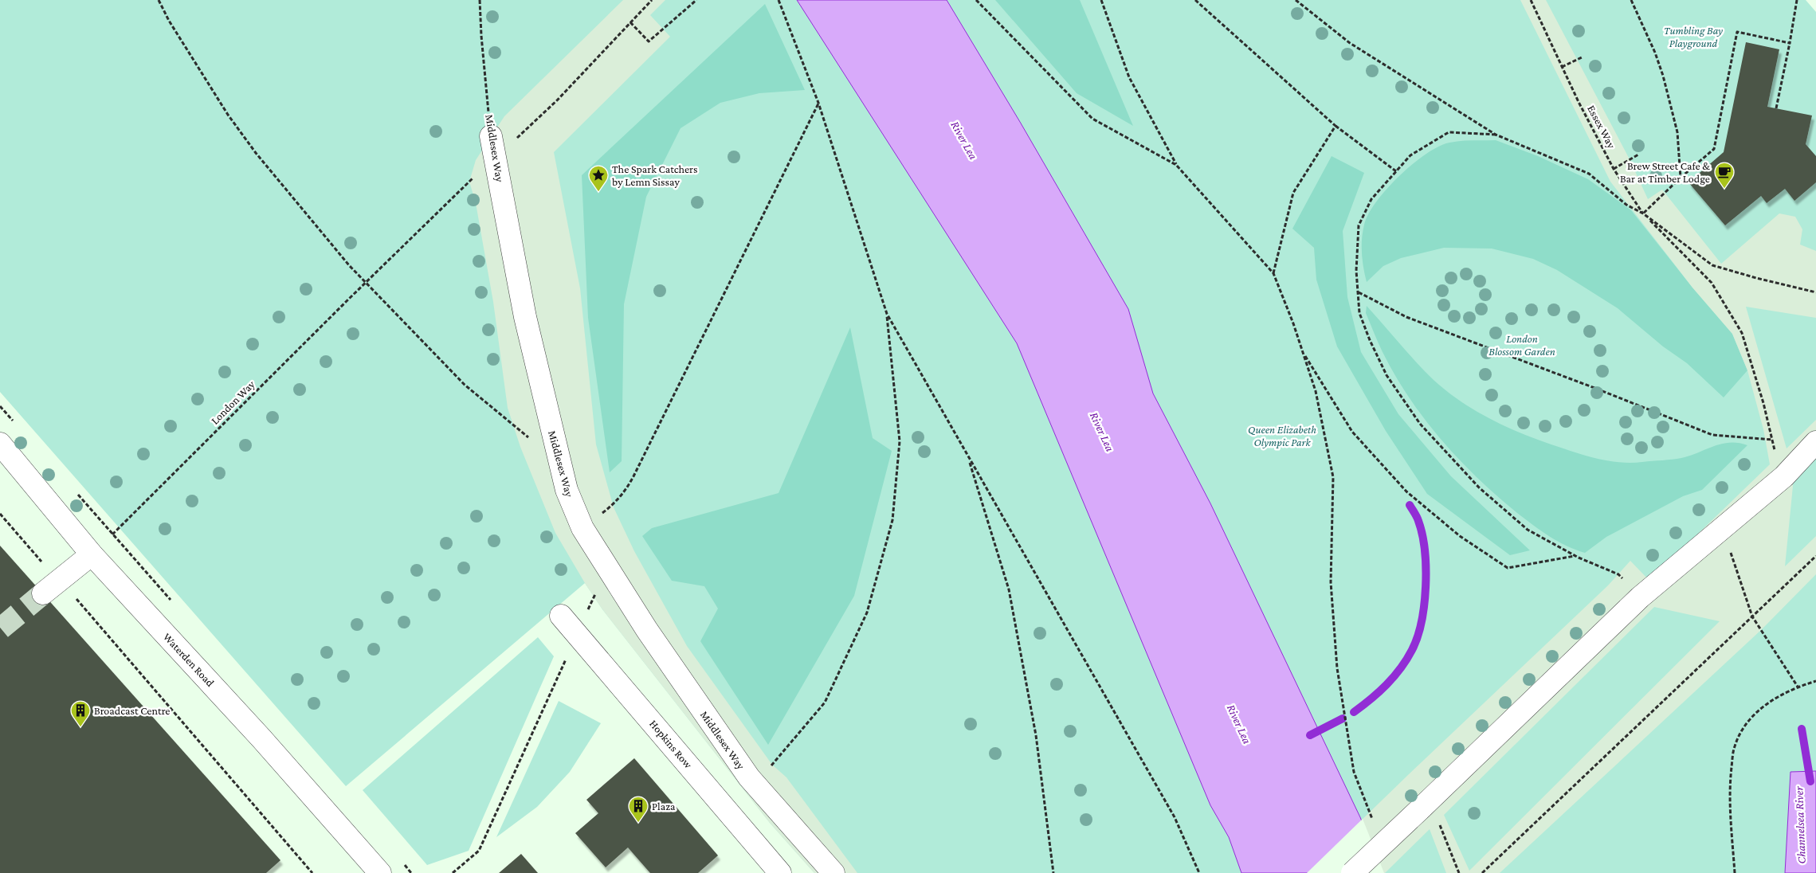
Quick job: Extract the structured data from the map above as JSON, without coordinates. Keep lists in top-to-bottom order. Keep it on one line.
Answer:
{"streets":{"street":["Middlesex Way","Waterden Road","Hopkins Row"],"path":["Essex Way","London Way"]},"water":["River Lea","Channelsea River"],"parks":["Tumbling Bay Playground","London Blossom Garden","Queen Elizabeth Olympic Park"],"places":{"cafe":["Brew Street Cafe & Bar at Timber Lodge"],"place":["The Spark Catchers by Lemn Sissay"],"building":["Broadcast Centre","Plaza"]}}
